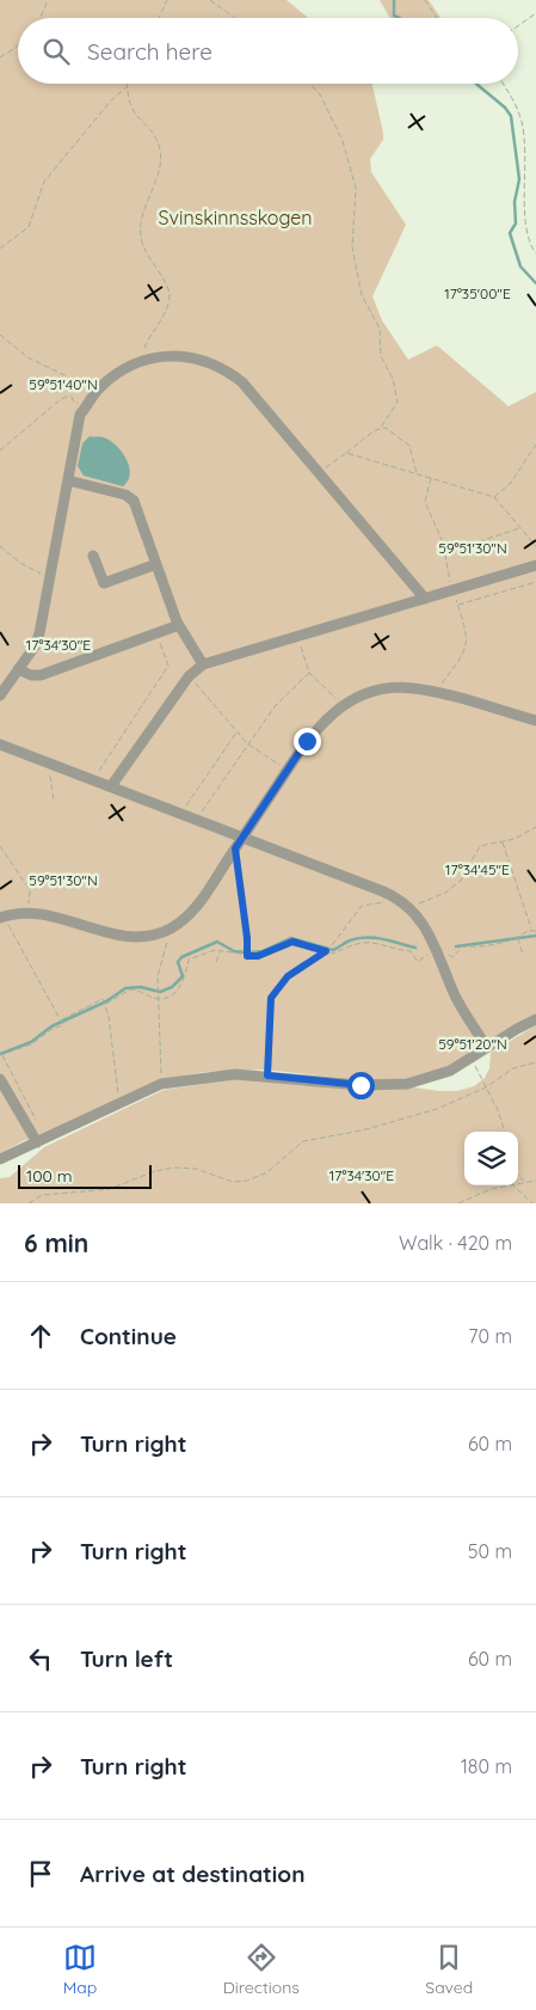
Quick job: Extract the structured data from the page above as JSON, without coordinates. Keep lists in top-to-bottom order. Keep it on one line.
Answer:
{"parks":["Svinskinnsskogen"],"scale_bar":"100 m","page":{"search":"Search here","scale":"100 m","heading":["6 min","Walk · 420 m"],"list":[["Continue","70 m"],["Turn right","60 m"],["Turn right","50 m"],["Turn left","60 m"],["Turn right","180 m"],"Arrive at destination"],"nav":["Map","Directions","Saved"]},"coordinates":["17°35'00\"E","59°51'40\"N","59°51'30\"N","17°34'30\"E","17°34'45\"E","59°51'20\"N"]}
